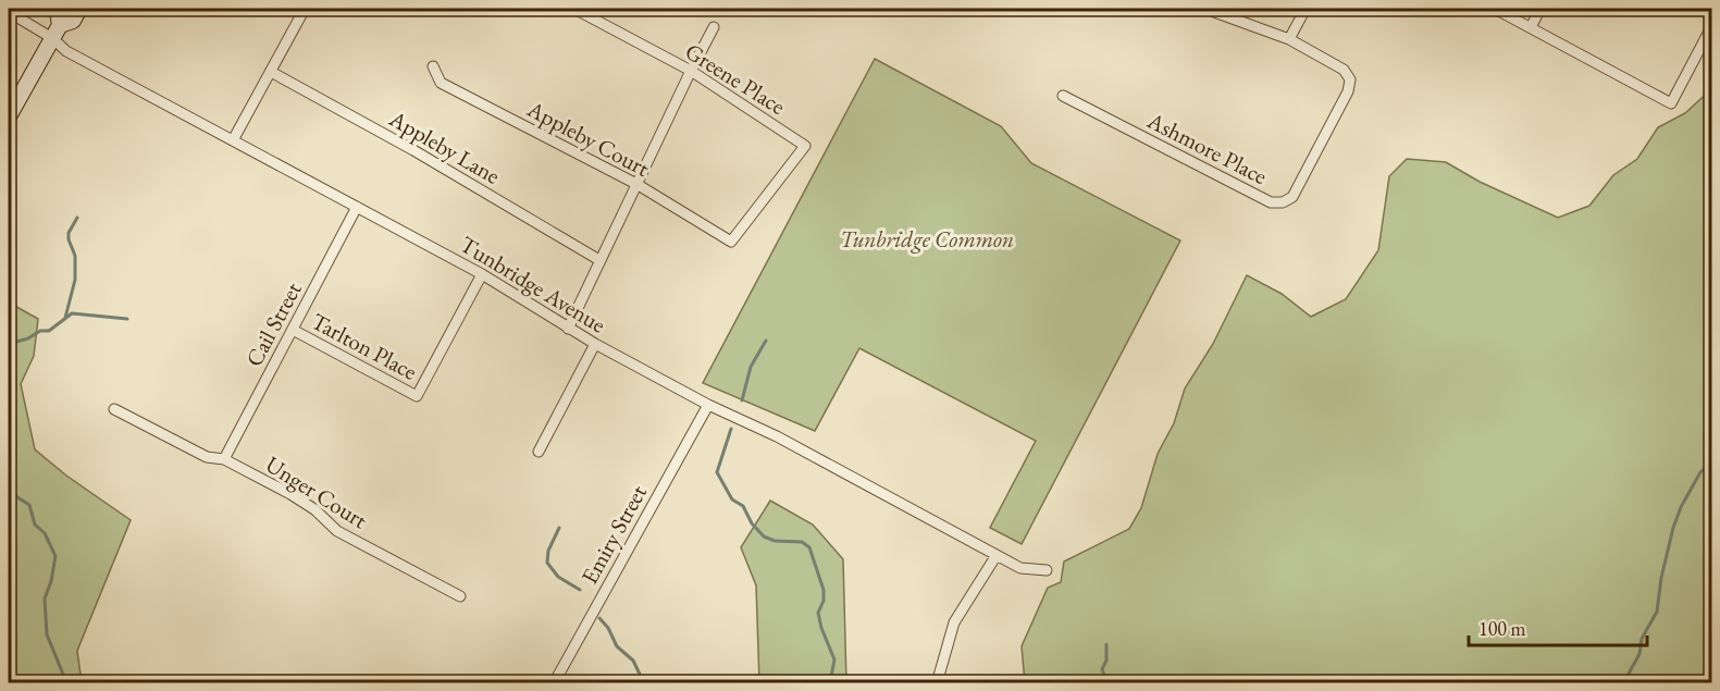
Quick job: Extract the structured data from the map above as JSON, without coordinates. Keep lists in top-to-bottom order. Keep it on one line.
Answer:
{"streets":{"street":["Greene Place","Appleby Court","Appleby Lane","Ashmore Place","Tunbridge Avenue","Cail Street","Tarlton Place","Unger Court","Emiry Street"]},"crossings":[["Greene Place","Appleby Court"],["Tunbridge Avenue","Cail Street"],["Tunbridge Avenue","Tarlton Place"],["Tunbridge Avenue","Emiry Street"],["Cail Street","Tarlton Place"],["Cail Street","Unger Court"]],"parks":["Tunbridge Common"],"scale_bar":"100 m"}
